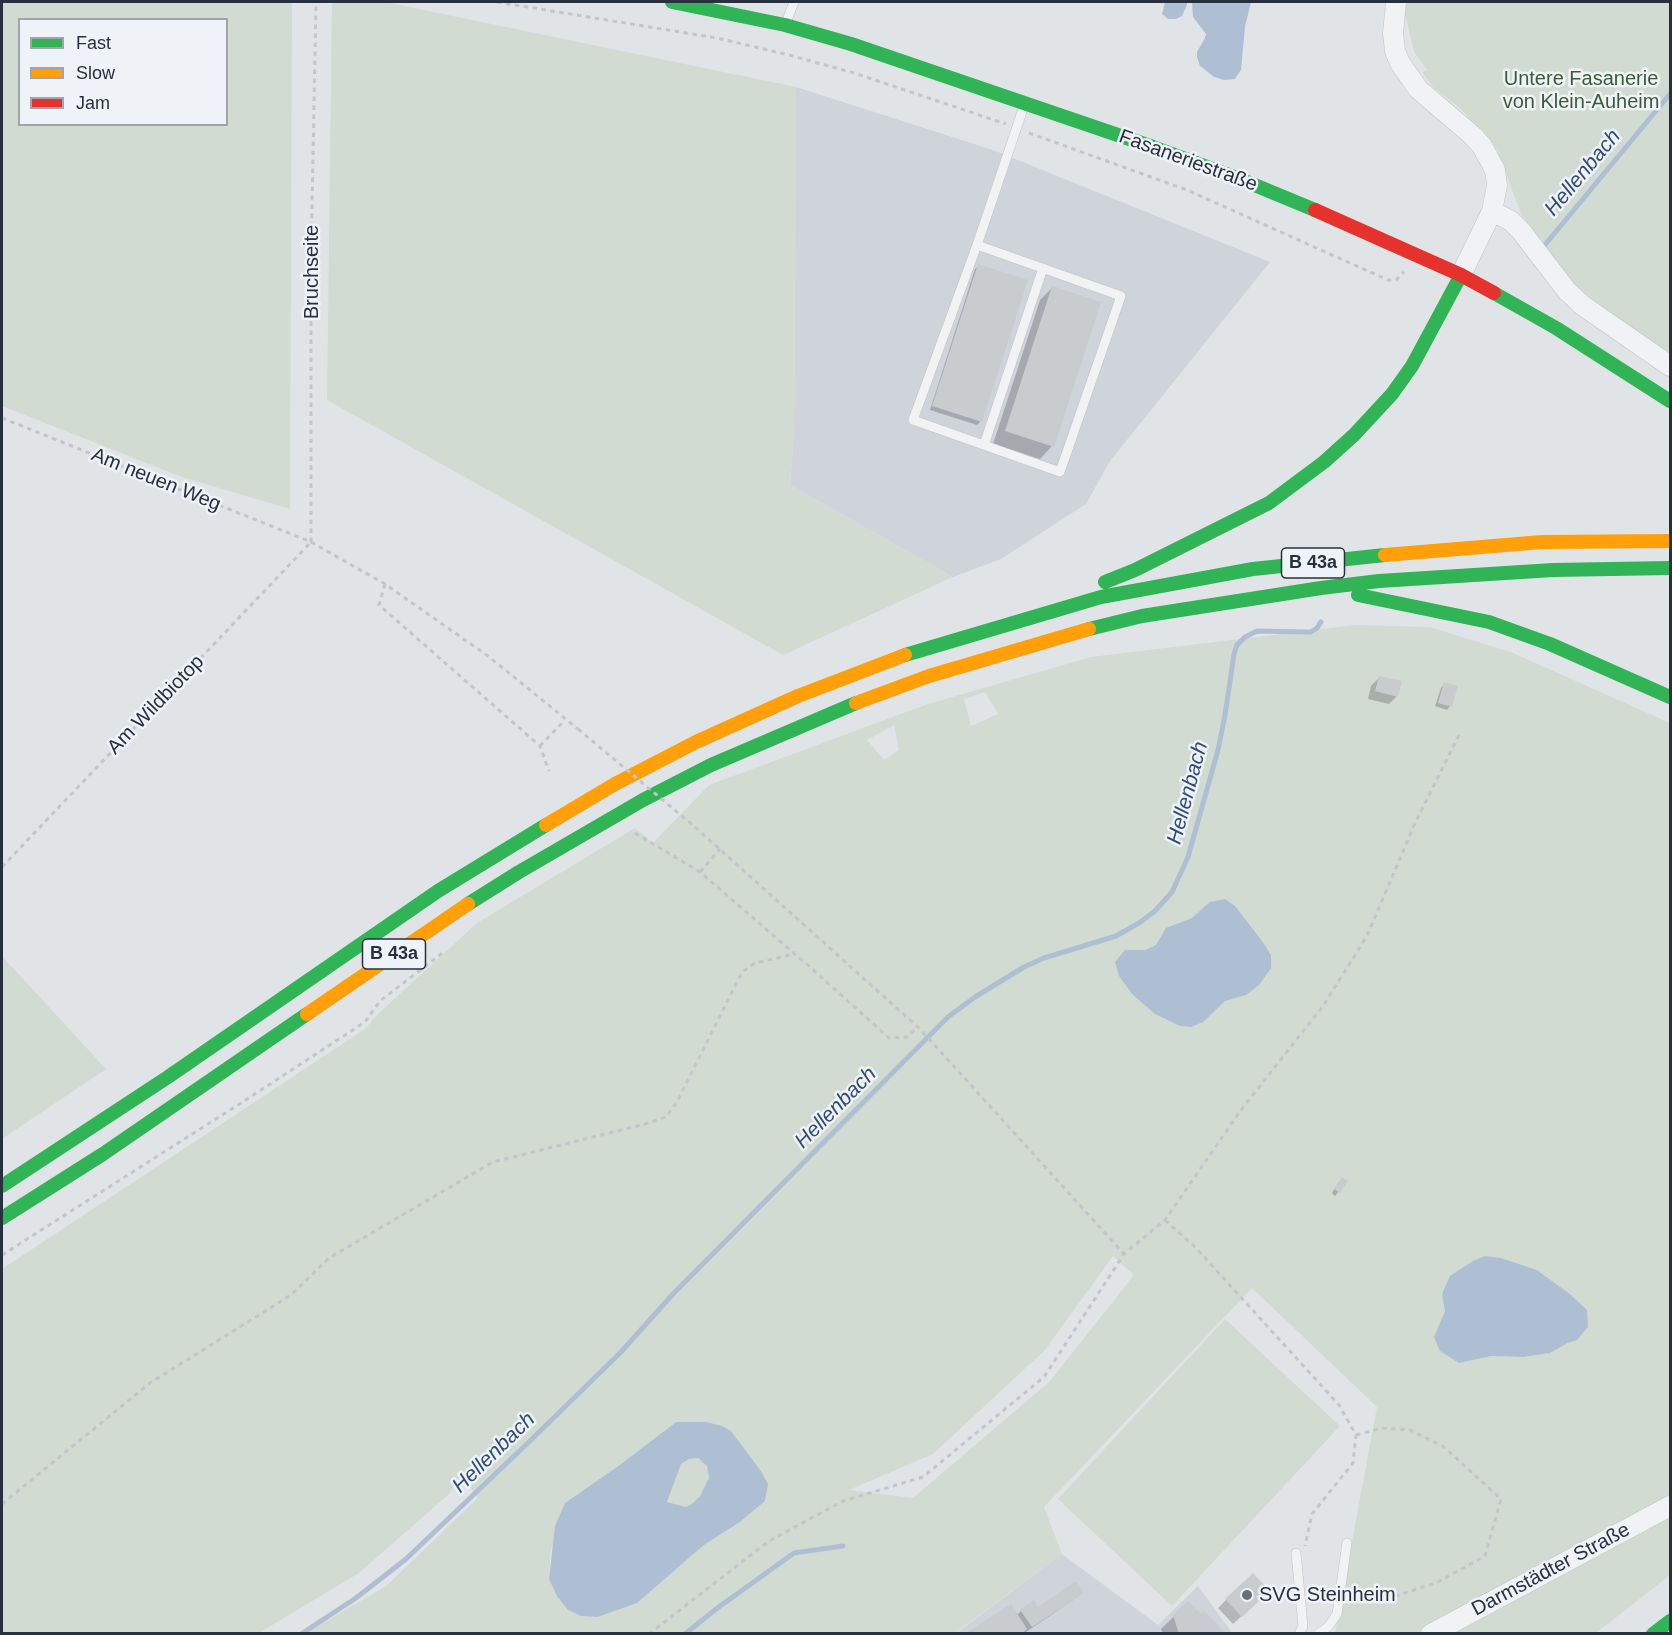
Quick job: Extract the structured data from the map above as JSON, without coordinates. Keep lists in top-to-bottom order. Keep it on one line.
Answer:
{"streets":{"main road":["Fasaneriestraße","B 43a"],"street":["Darmstädter Straße"],"path":["Bruchseite","Am neuen Weg","Am Wildbiotop"]},"crossings":[["Bruchseite","Am neuen Weg"],["Bruchseite","Am Wildbiotop"],["Am neuen Weg","Am Wildbiotop"]],"water":["Hellenbach"],"parks":["Untere Fasanerie von Klein-Auheim"],"places":["SVG Steinheim"],"legend":["Fast","Slow","Jam"]}
